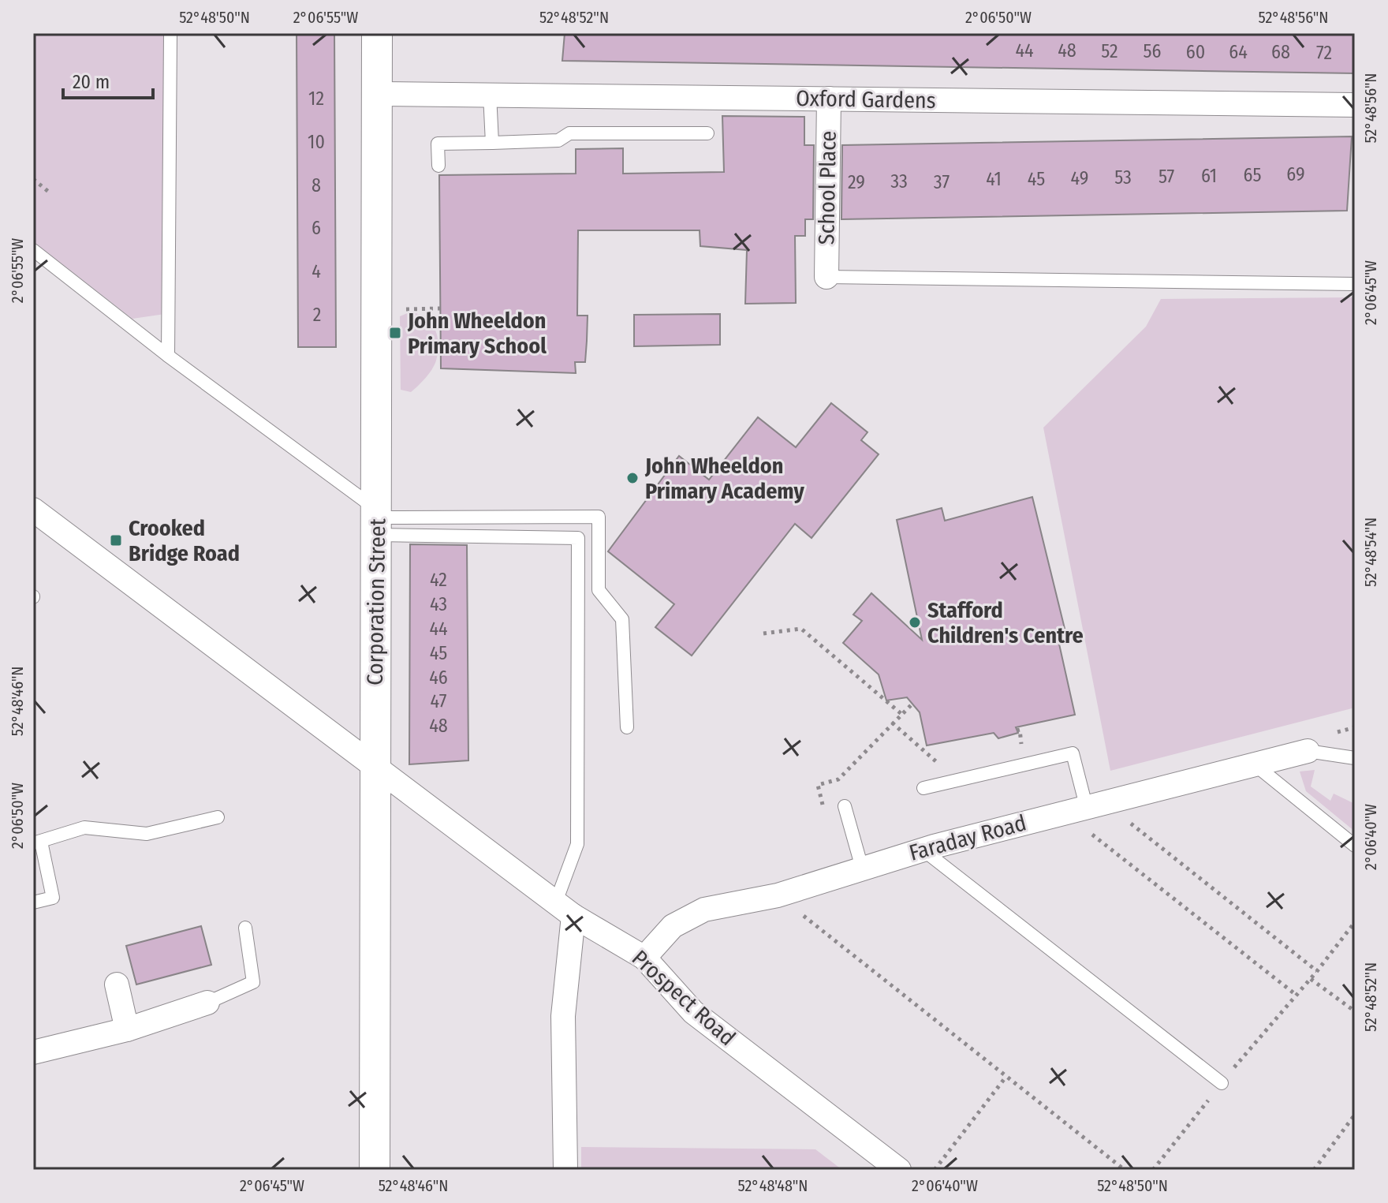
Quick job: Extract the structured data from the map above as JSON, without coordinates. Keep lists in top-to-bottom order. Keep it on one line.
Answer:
{"streets":{"street":["Oxford Gardens","School Place","Corporation Street","Faraday Road","Prospect Road"]},"crossings":[["Oxford Gardens","School Place"],["Oxford Gardens","Corporation Street"],["Corporation Street","Prospect Road"],["Faraday Road","Prospect Road"]],"places":{"transit":["John Wheeldon Primary School","Crooked Bridge Road"],"other":["John Wheeldon Primary Academy","Stafford Children's Centre"]},"house_numbers":["44","48","52","56","60","64","68","72","12","10","69","65","61","57","53","49","41","45","33","29","37","8","6","4","2","42","43","44","45","46","47","48"],"scale_bar":"20 m","coordinates":["52°48'50\"N","2°06'55\"W","52°48'52\"N","2°06'50\"W","52°48'56\"N","2°06'45\"W","52°48'54\"N","52°48'46\"N","2°06'40\"W","52°48'48\"N"]}
